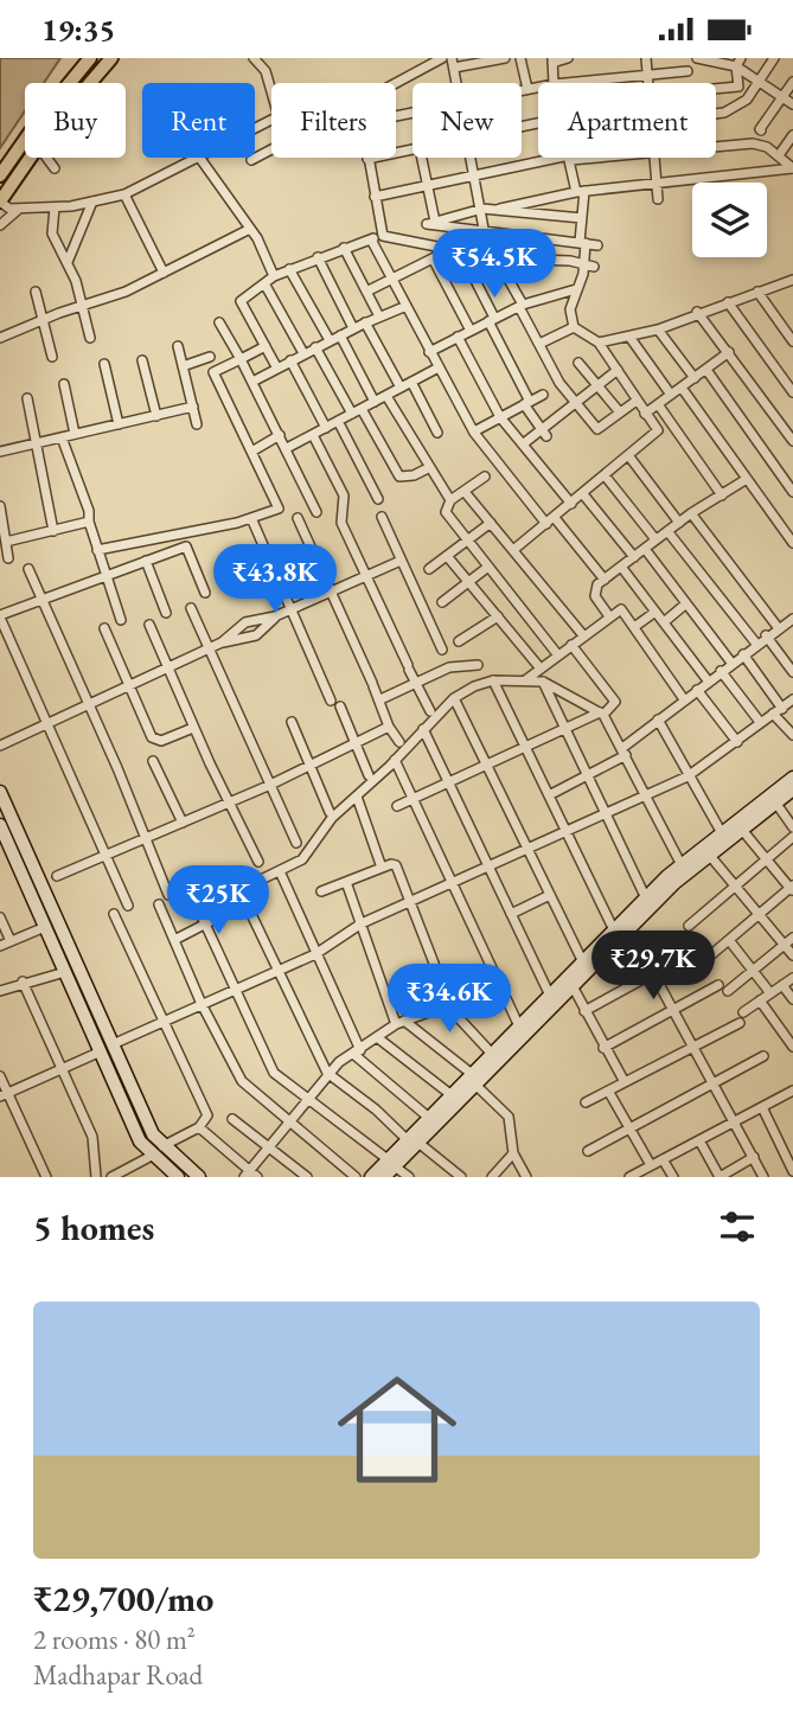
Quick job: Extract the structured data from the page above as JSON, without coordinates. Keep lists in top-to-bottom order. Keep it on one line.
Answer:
{"page":{"status":"19:35","chip":["Buy","Rent","Filters","New","Apartment"],"price":["₹54.5K","₹43.8K","₹25K","₹29.7K","₹34.6K"],"heading":"5 homes","list":[{"name":"₹29,700/mo","note":"2 rooms · 80 m² · Madhapar Road"}]}}
